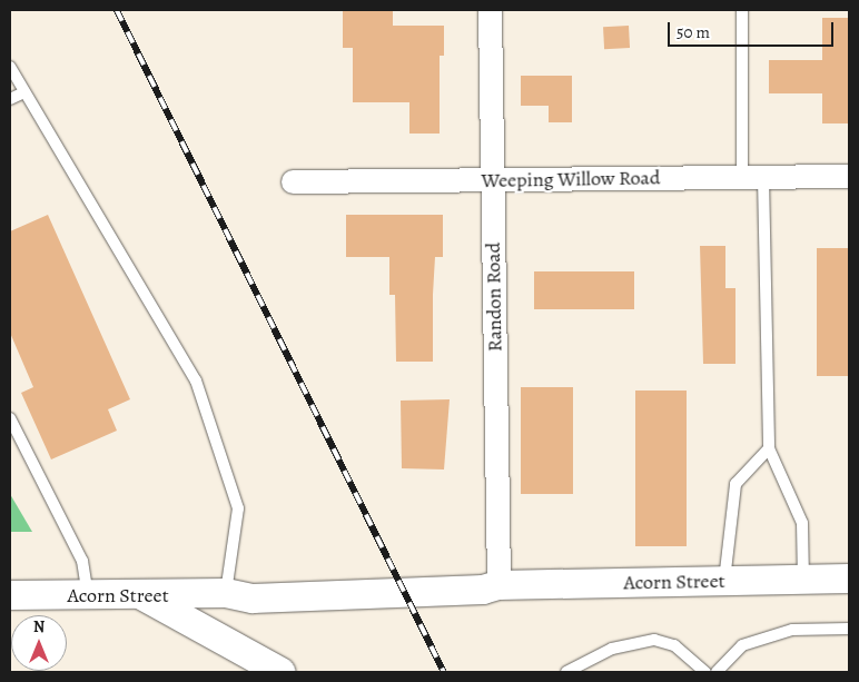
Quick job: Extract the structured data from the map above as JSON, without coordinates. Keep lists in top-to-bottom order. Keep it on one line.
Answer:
{"streets":{"street":["Weeping Willow Road","Randon Road","Acorn Street"]},"crossings":[["Weeping Willow Road","Randon Road"],["Randon Road","Acorn Street"]],"scale_bar":"50 m","north":"top"}
